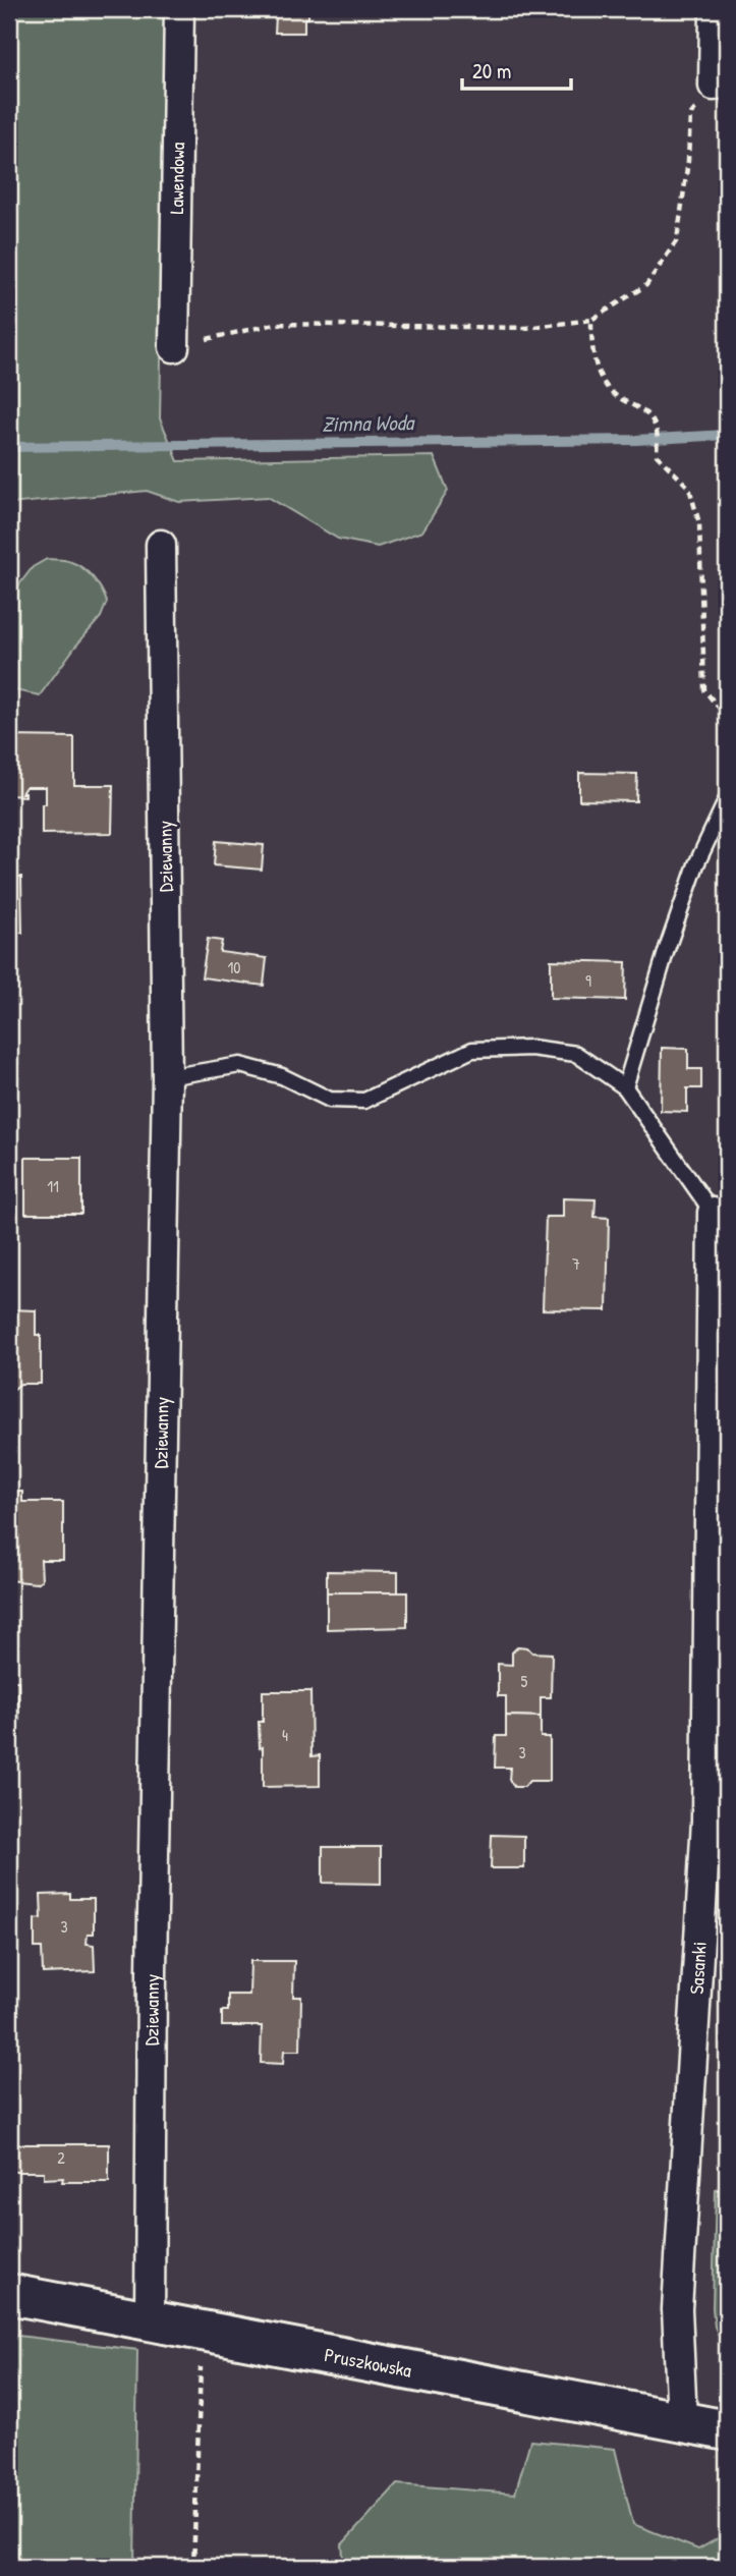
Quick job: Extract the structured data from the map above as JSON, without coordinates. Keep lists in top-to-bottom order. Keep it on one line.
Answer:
{"streets":{"street":["Lawendowa","Dziewanny","Sasanki","Pruszkowska"]},"crossings":[["Dziewanny","Pruszkowska"],["Sasanki","Pruszkowska"]],"water":["Zimna Woda"],"house_numbers":["10","9","11","7","5","4","3","3","2"],"scale_bar":"20 m"}
